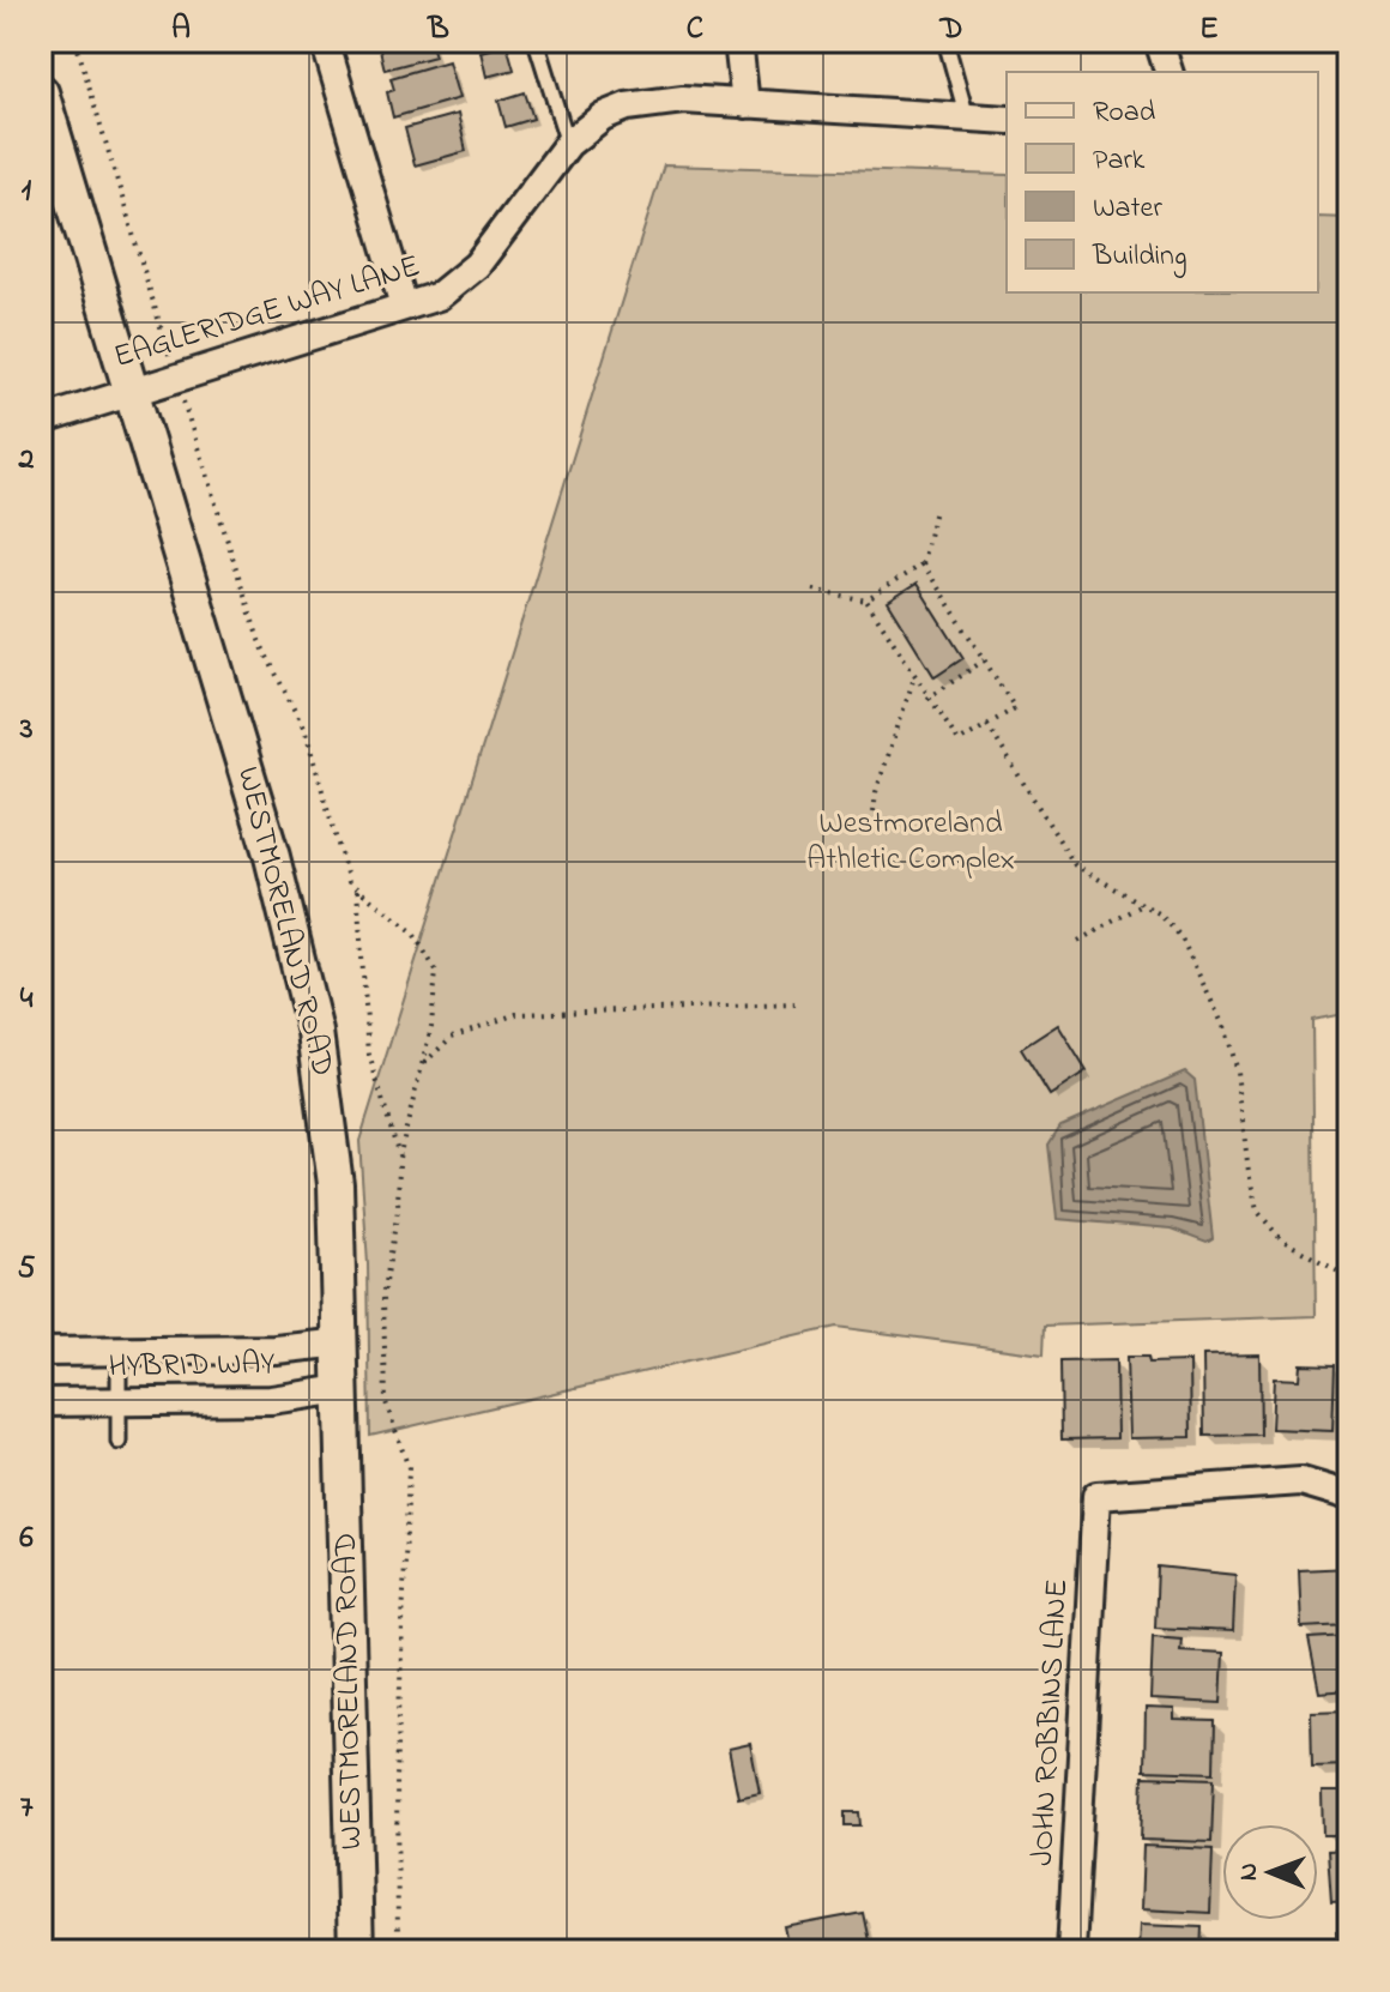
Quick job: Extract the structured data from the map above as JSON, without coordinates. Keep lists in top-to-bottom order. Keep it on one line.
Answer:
{"streets":{"street":["EAGLERIDGE WAY LANE","WESTMORELAND ROAD","HYBRID WAY","JOHN ROBBINS LANE"]},"crossings":[["EAGLERIDGE WAY LANE","WESTMORELAND ROAD"],["WESTMORELAND ROAD","HYBRID WAY"]],"parks":["Westmoreland Athletic Complex"],"legend":["Road","Park","Water","Building"],"north":"left","grid":{"columns":["A","B","C","D","E"],"rows":["1","2","3","4","5","6","7"]}}
